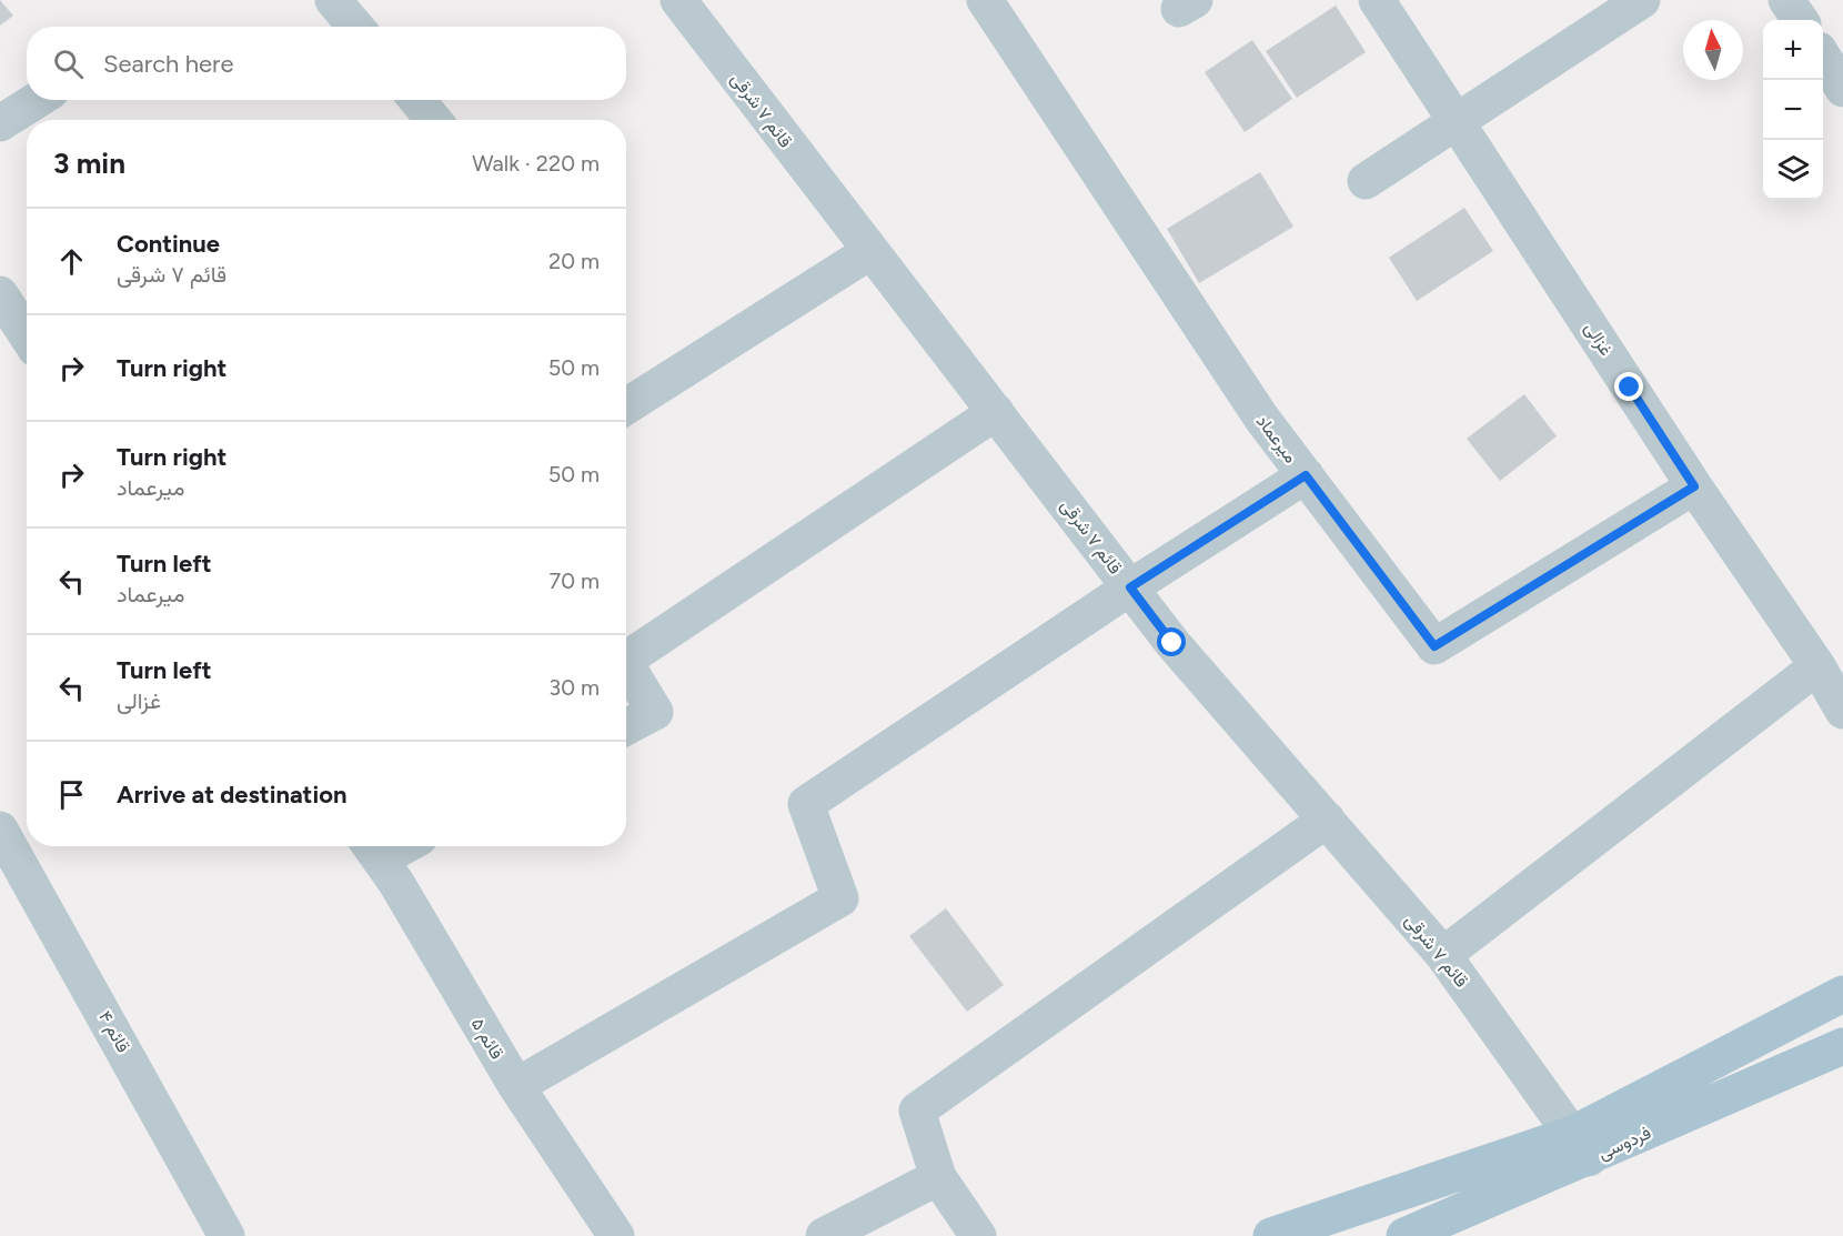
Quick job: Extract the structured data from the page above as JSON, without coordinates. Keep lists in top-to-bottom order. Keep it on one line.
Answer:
{"streets":{"main road":["فردوسی"],"street":["قائم ۷ شرقی","غزالی","میرعماد","قائم ۴","قائم ۵"]},"crossings":[["قائم ۷ شرقی","فردوسی"],["غزالی","میرعماد"]],"north":"top","page":{"map_buttons":["+","−"],"search":"Search here","heading":["3 min","Walk · 220 m"],"list":[["Continue","قائم ۷ شرقی","20 m"],["Turn right","50 m"],["Turn right","میرعماد","50 m"],["Turn left","میرعماد","70 m"],["Turn left","غزالی","30 m"],"Arrive at destination"]}}
